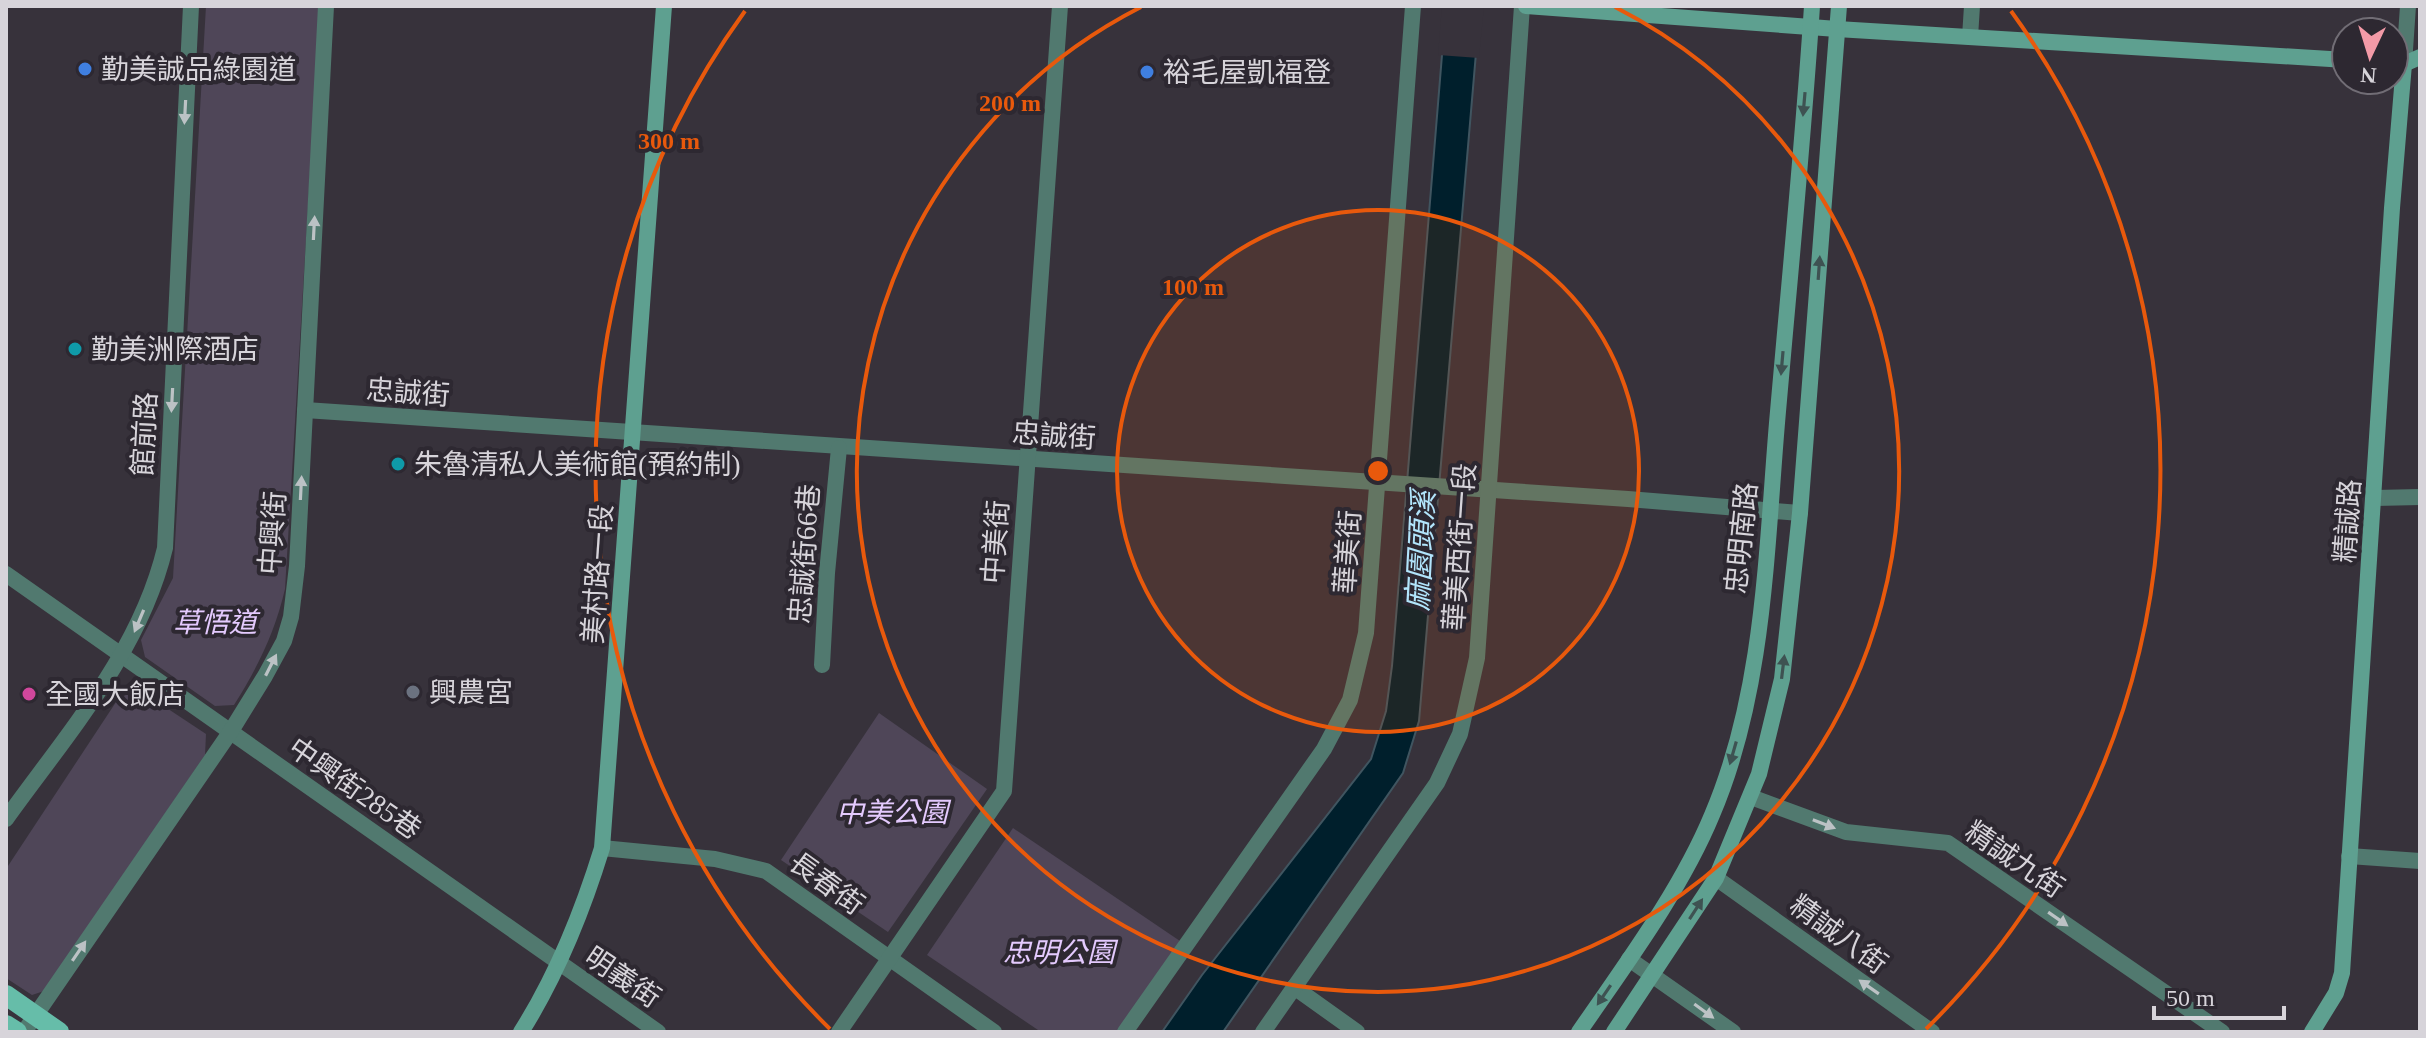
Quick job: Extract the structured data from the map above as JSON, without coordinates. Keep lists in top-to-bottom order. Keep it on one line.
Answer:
{"streets":{"main road":["精誠路","忠明南路","美村路一段"],"street":["忠誠街","館前路","中興街","中美街","華美西街一段","華美街","忠誠街66巷","中興街285巷","精誠九街","長春街","精誠八街","明義街"]},"crossings":[["忠誠街","中興街"],["忠誠街","忠明南路"],["忠誠街","中美街"],["忠誠街","華美西街一段"],["忠誠街","華美街"],["忠誠街","忠誠街66巷"],["忠誠街","美村路一段"],["館前路","中興街285巷"],["中興街","中興街285巷"],["忠明南路","精誠九街"],["忠明南路","精誠八街"],["中美街","長春街"],["美村路一段","中興街285巷"],["美村路一段","長春街"],["美村路一段","明義街"],["中興街285巷","明義街"]],"one_way":["館前路","中興街","精誠九街"],"water":["麻園頭溪"],"parks":["草悟道","中美公園","忠明公園"],"places":["勤美誠品綠園道","裕毛屋凱福登","勤美洲際酒店","朱魯清私人美術館(預約制)","興農宮","全國大飯店"],"scale_bar":"50 m","north":"bottom","rings":["200 m","300 m","100 m"]}
